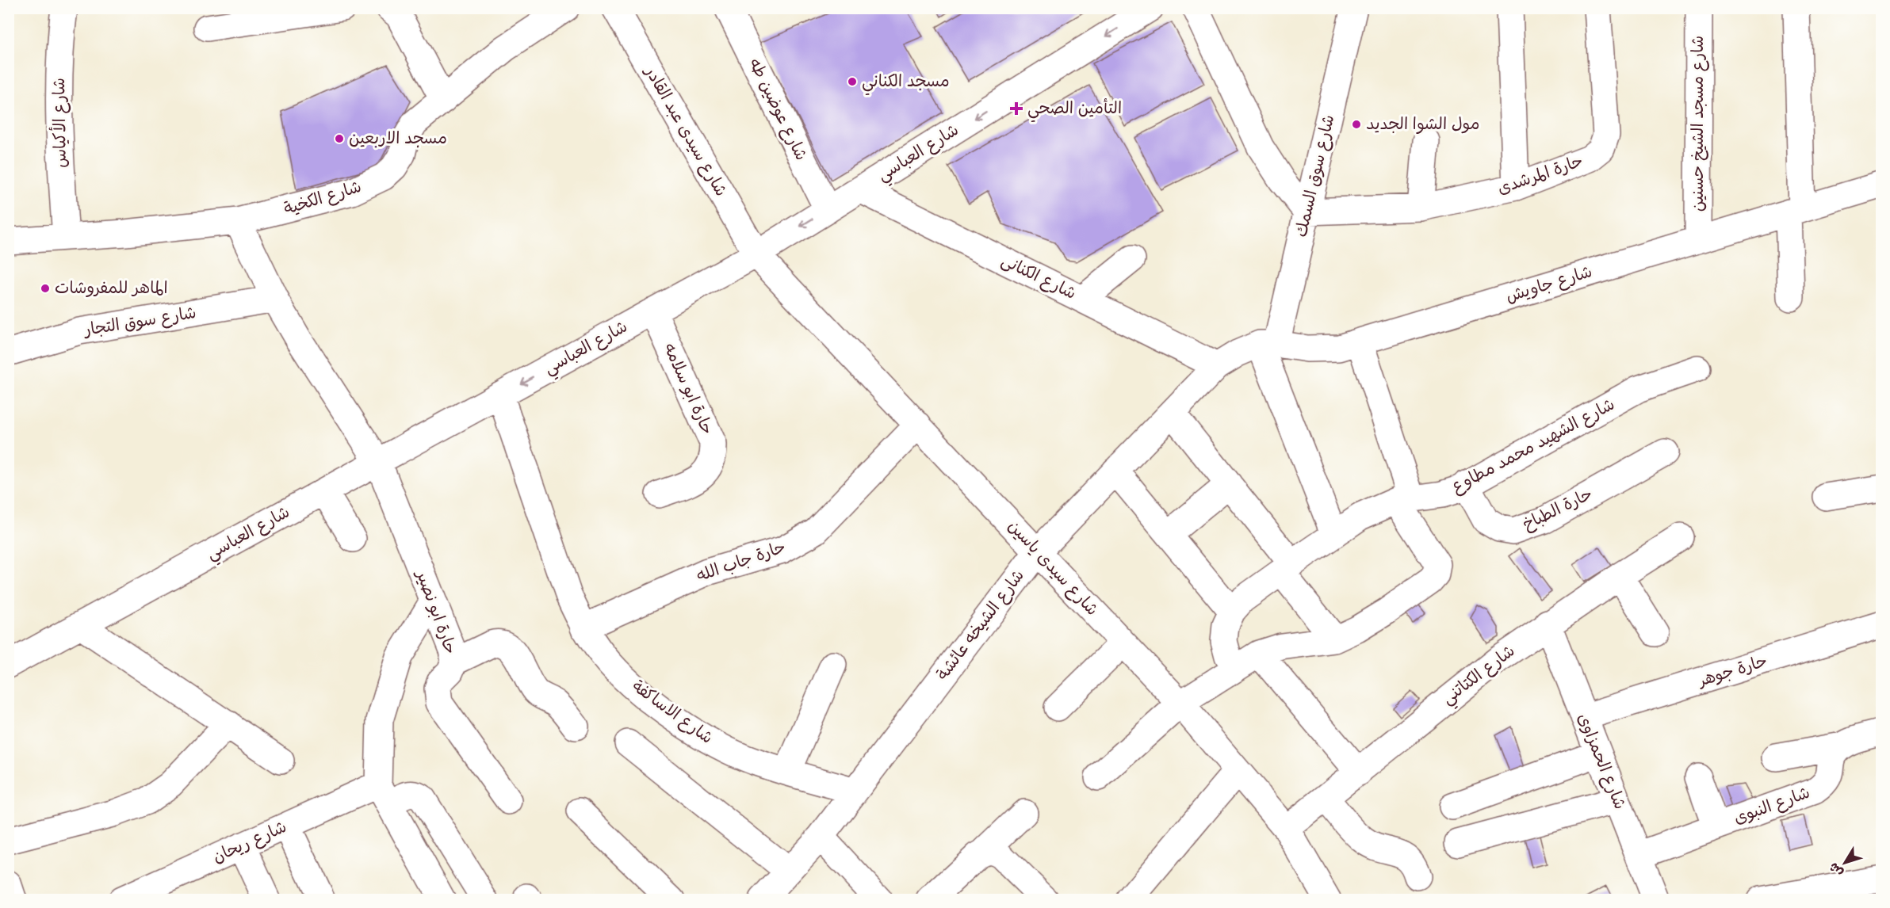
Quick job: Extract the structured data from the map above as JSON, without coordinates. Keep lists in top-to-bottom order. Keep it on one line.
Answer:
{"streets":{"street":["شارع عوضين طه","شارع الأكياس","شارع مسجد الشيخ حسنين","شارع سيدى عبد القادر","شارع العباسي","حارة المرشدى","شارع سوق السمك","شارع الكخية","شارع الكنانى","شارع جاويش","شارع سوق التجار","حارة ابو سلامه","شارع الشهيد محمد مطاوع","حارة الطباخ","حارة جاب الله","شارع سيدى ياسين","حارة ابو نصير","شارع الشيخه عائشة","حارة جوهر","شارع الكتاتني","شارع الاساكفة","شارع الحمزاوى","شارع النبوى","شارع ريحان"]},"crossings":[["شارع عوضين طه","شارع العباسي"],["شارع الأكياس","شارع الكخية"],["شارع مسجد الشيخ حسنين","شارع جاويش"],["شارع سيدى عبد القادر","شارع العباسي"],["شارع سيدى عبد القادر","شارع سيدى ياسين"],["شارع العباسي","شارع الكنانى"],["شارع العباسي","حارة ابو سلامه"],["شارع العباسي","شارع سيدى ياسين"],["شارع العباسي","حارة ابو نصير"],["شارع العباسي","شارع الاساكفة"],["حارة المرشدى","شارع سوق السمك"],["شارع سوق السمك","شارع جاويش"],["شارع الكخية","حارة ابو نصير"],["شارع الكنانى","شارع الشيخه عائشة"],["شارع سوق التجار","حارة ابو نصير"],["شارع الشهيد محمد مطاوع","حارة الطباخ"],["حارة جاب الله","شارع سيدى ياسين"],["حارة جاب الله","شارع الاساكفة"],["شارع سيدى ياسين","شارع الشيخه عائشة"],["شارع سيدى ياسين","شارع الكتاتني"],["شارع الشيخه عائشة","شارع الاساكفة"],["حارة جوهر","شارع الحمزاوى"],["شارع الكتاتني","شارع الحمزاوى"],["شارع الحمزاوى","شارع النبوى"]],"one_way":["شارع العباسي"],"places":{"other":["مسجد الكناني","مول الشوا الجديد","مسجد الاربعين","الماهر للمفروشات"],"health":["التأمين الصحي"]},"north":"bottom left"}
